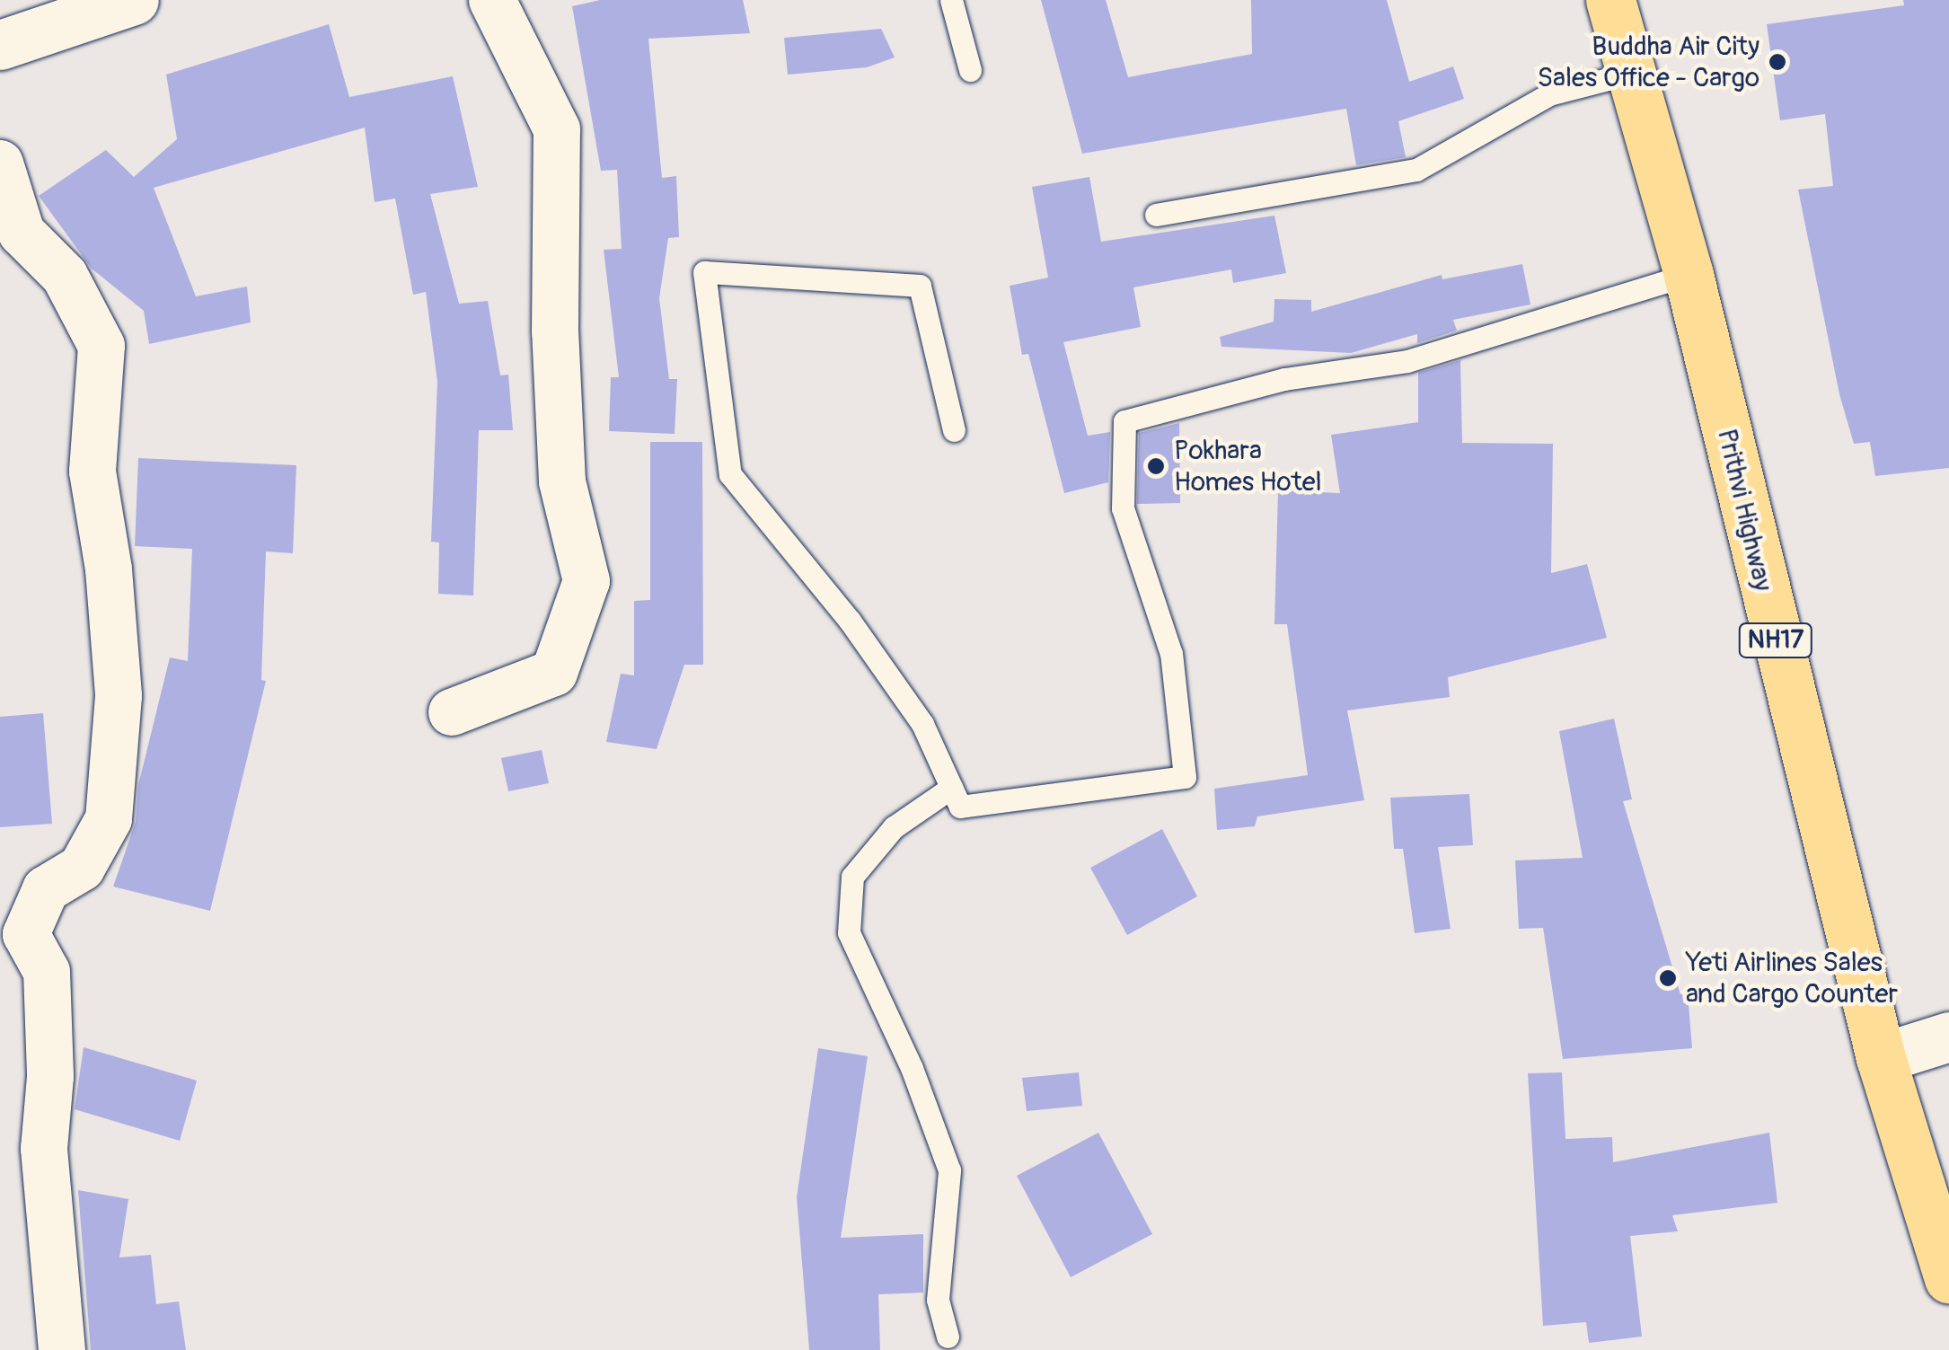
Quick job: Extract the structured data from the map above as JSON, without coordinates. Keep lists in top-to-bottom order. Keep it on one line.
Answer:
{"streets":{"highway":["Prithvi Highway","NH17"]},"places":["Buddha Air City Sales Office - Cargo","Pokhara Homes Hotel","Yeti Airlines Sales and Cargo Counter"]}
